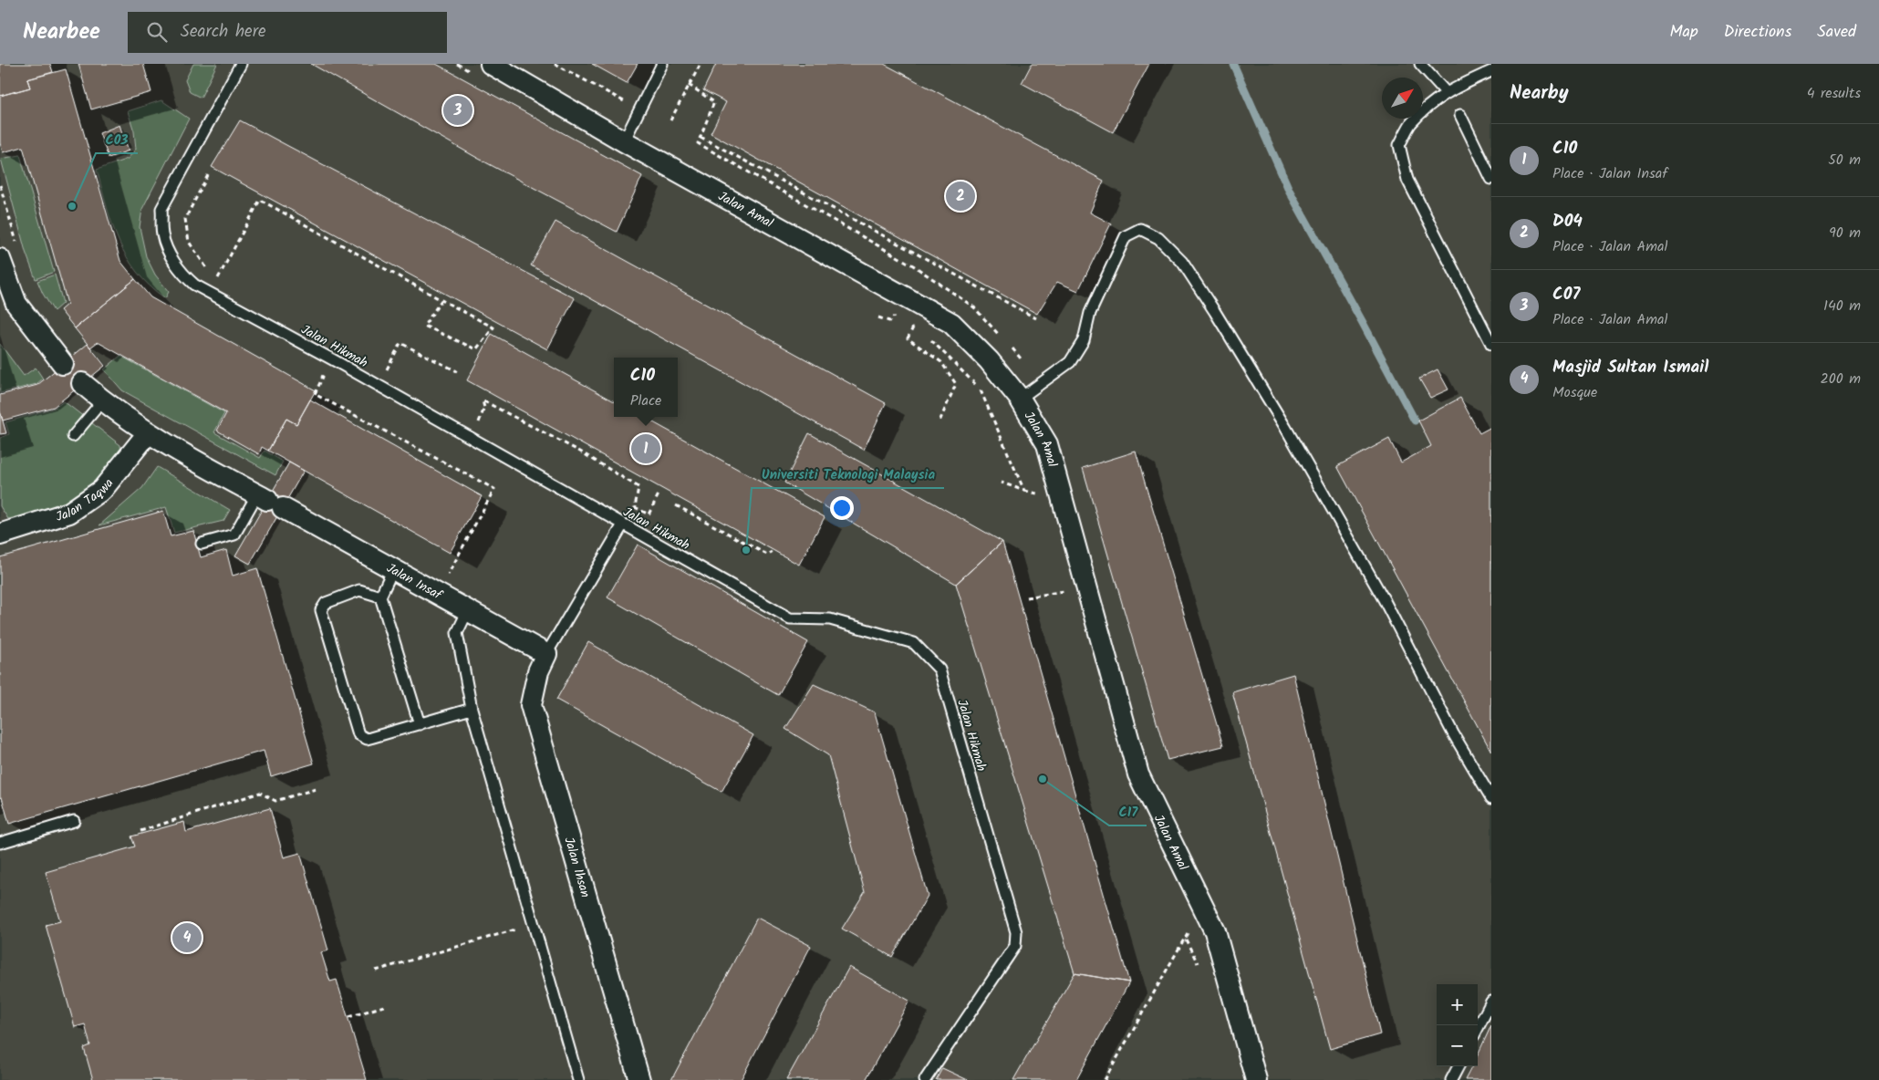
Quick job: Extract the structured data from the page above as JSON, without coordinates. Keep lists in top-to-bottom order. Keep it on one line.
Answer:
{"streets":{"street":["Jalan Amal","Jalan Taqwa","Jalan Insaf","Jalan Ihsan"],"lane":["Jalan Hikmah"]},"crossings":[["Jalan Taqwa","Jalan Insaf"],["Jalan Insaf","Jalan Ihsan"]],"places":["C03","Universiti Teknologi Malaysia","C17"],"north":"top right","page":{"header":"Nearbee","search":"Search here","nav":["Map","Directions","Saved"],"heading":["Nearby","4 results"],"pins":["3","2","1","4"],"list":[{"mark":"1","name":"C10","note":"Place · Jalan Insaf","value":"50 m"},{"mark":"2","name":"D04","note":"Place · Jalan Amal","value":"90 m"},{"mark":"3","name":"C07","note":"Place · Jalan Amal","value":"140 m"},{"mark":"4","name":"Masjid Sultan Ismail","note":"Mosque","value":"200 m"}],"popup":["C10","Place"],"map_buttons":["+","−"]}}
